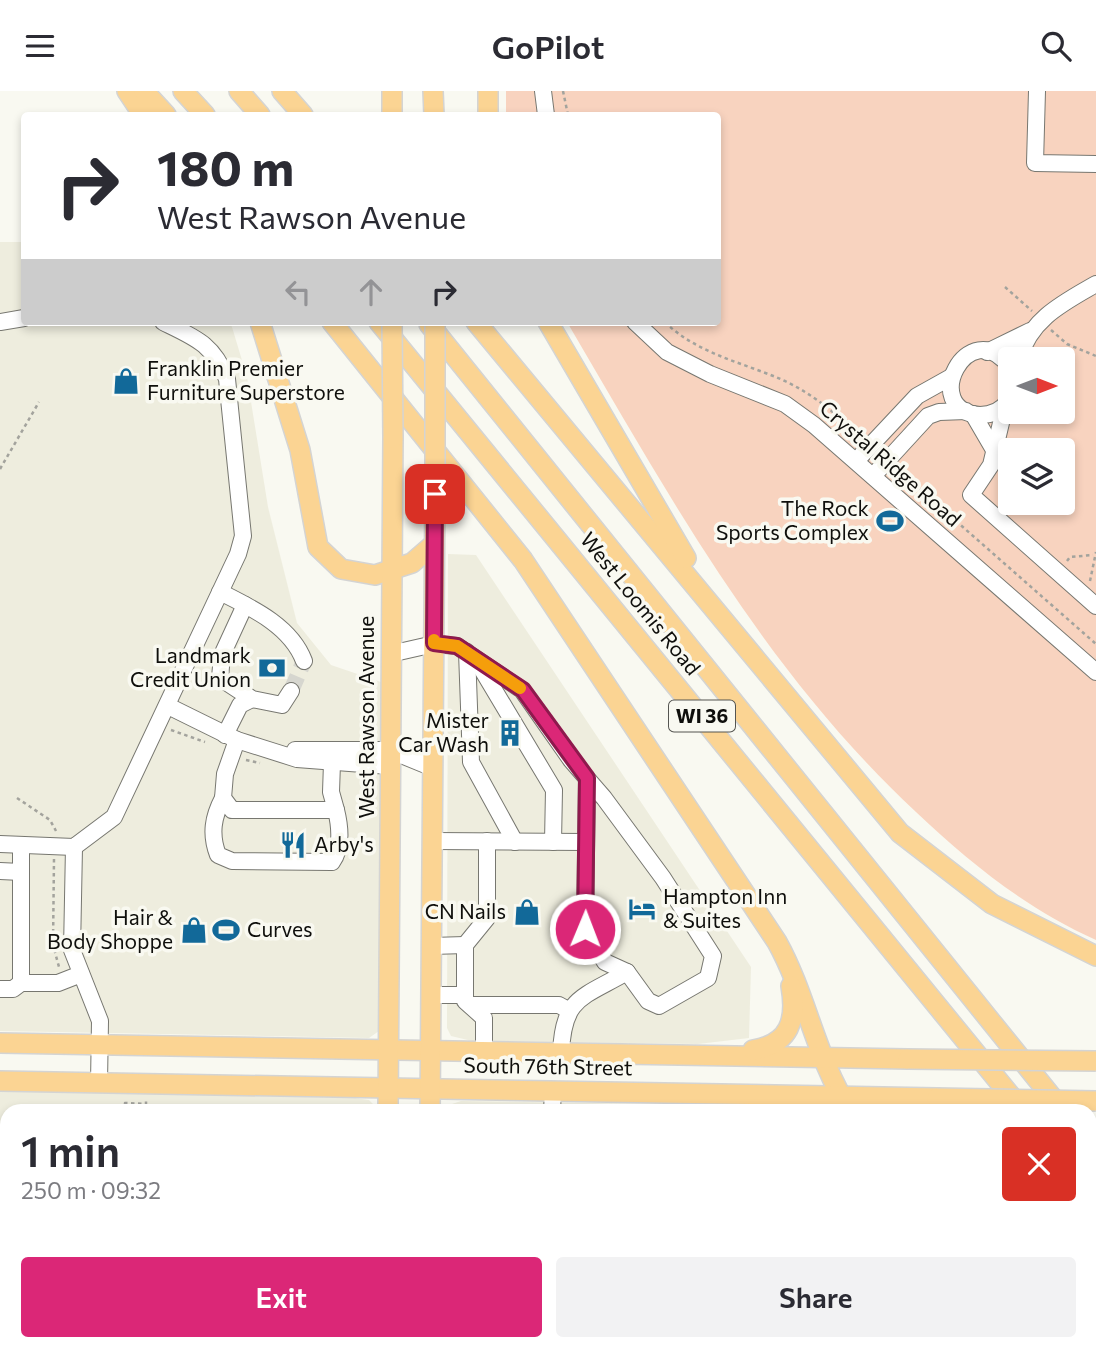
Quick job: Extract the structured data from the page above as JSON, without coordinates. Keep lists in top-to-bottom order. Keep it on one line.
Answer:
{"streets":{"main road":["West Loomis Road","WI 36","West Rawson Avenue","South 76th Street"],"street":["Crystal Ridge Road"]},"crossings":[["West Rawson Avenue","South 76th Street"]],"places":{"shop":["Franklin Premier Furniture Superstore","CN Nails","Hair & Body Shoppe"],"sports":["The Rock Sports Complex","Curves"],"bank":["Landmark Credit Union"],"building":["Mister Car Wash"],"restaurant":["Arby's"],"hotel":["Hampton Inn & Suites"]},"north":"right","page":{"header":"GoPilot","turn":["180 m","West Rawson Avenue"],"heading":["1 min","250 m · 09:32"],"buttons":["Exit","Share"]}}
